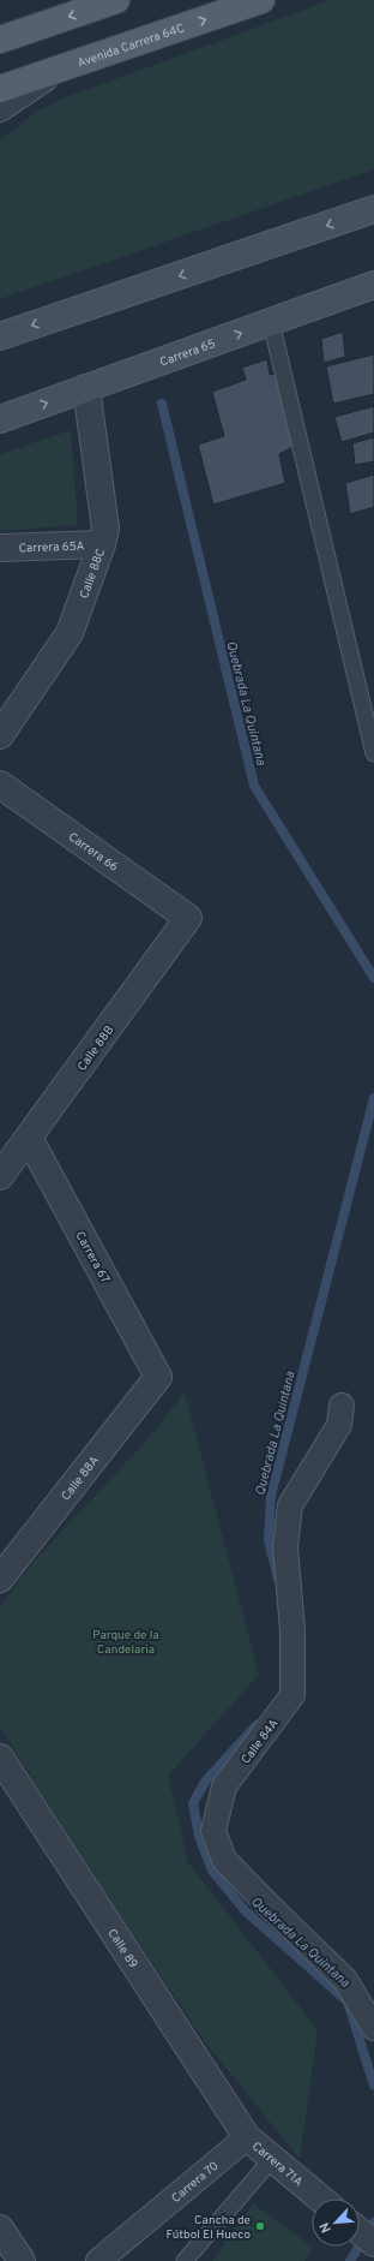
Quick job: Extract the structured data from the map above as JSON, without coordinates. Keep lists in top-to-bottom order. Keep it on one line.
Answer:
{"streets":{"main road":["Avenida Carrera 64C","Carrera 65"],"street":["Carrera 65A","Calle 88C","Carrera 66","Calle 88B","Carrera 67","Calle 88A","Calle 84A","Calle 89","Carrera 71A","Carrera 70"]},"crossings":[["Carrera 65","Calle 88C"],["Carrera 65A","Calle 88C"],["Carrera 66","Calle 88B"],["Calle 88B","Carrera 67"],["Carrera 67","Calle 88A"],["Calle 89","Carrera 71A"],["Calle 89","Carrera 70"],["Carrera 71A","Carrera 70"]],"water":["Quebrada La Quintana"],"parks":["Parque de la Candelaria"],"places":["Cancha de Fútbol El Hueco"],"north":"bottom left"}
